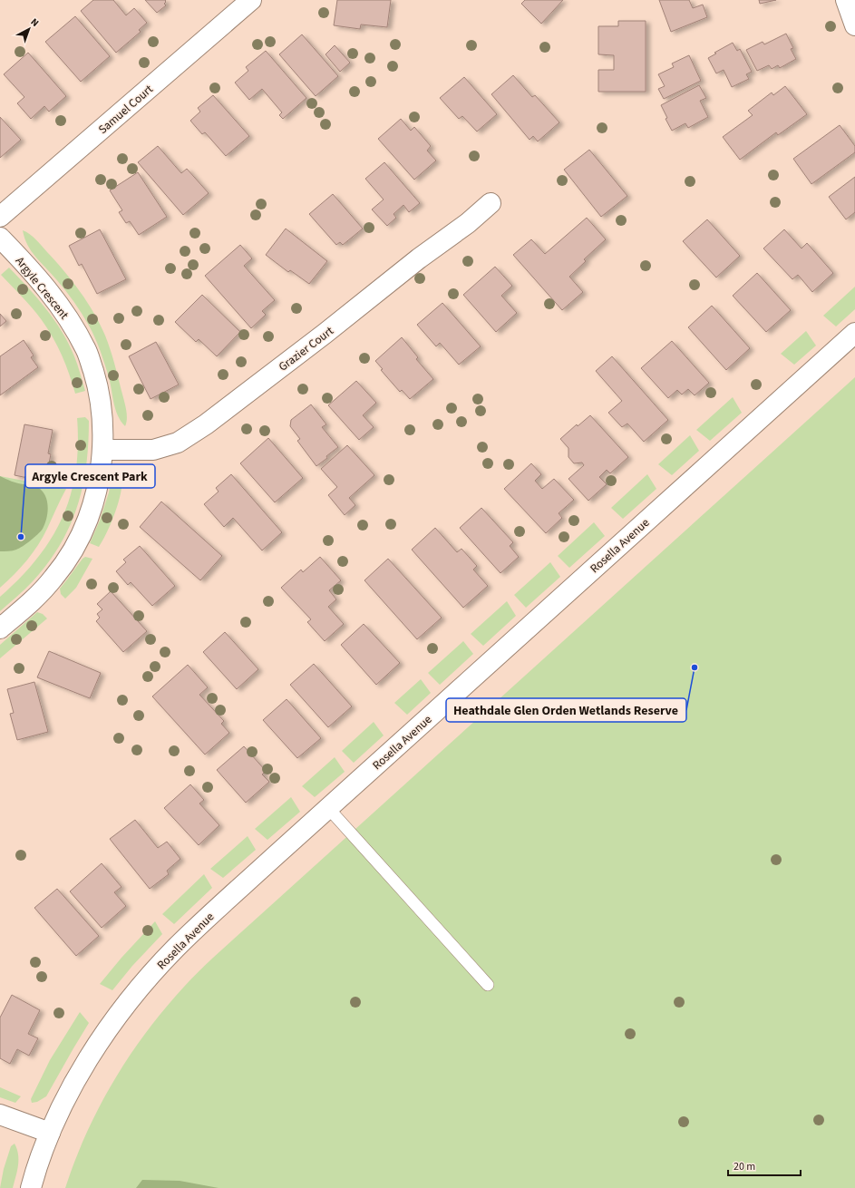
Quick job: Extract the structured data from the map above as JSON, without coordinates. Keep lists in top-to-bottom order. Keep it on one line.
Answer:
{"streets":{"street":["Samuel Court","Argyle Crescent","Grazier Court","Rosella Avenue"]},"crossings":[["Argyle Crescent","Grazier Court"]],"places":["Argyle Crescent Park","Heathdale Glen Orden Wetlands Reserve"],"scale_bar":"20 m","north":"top right"}
